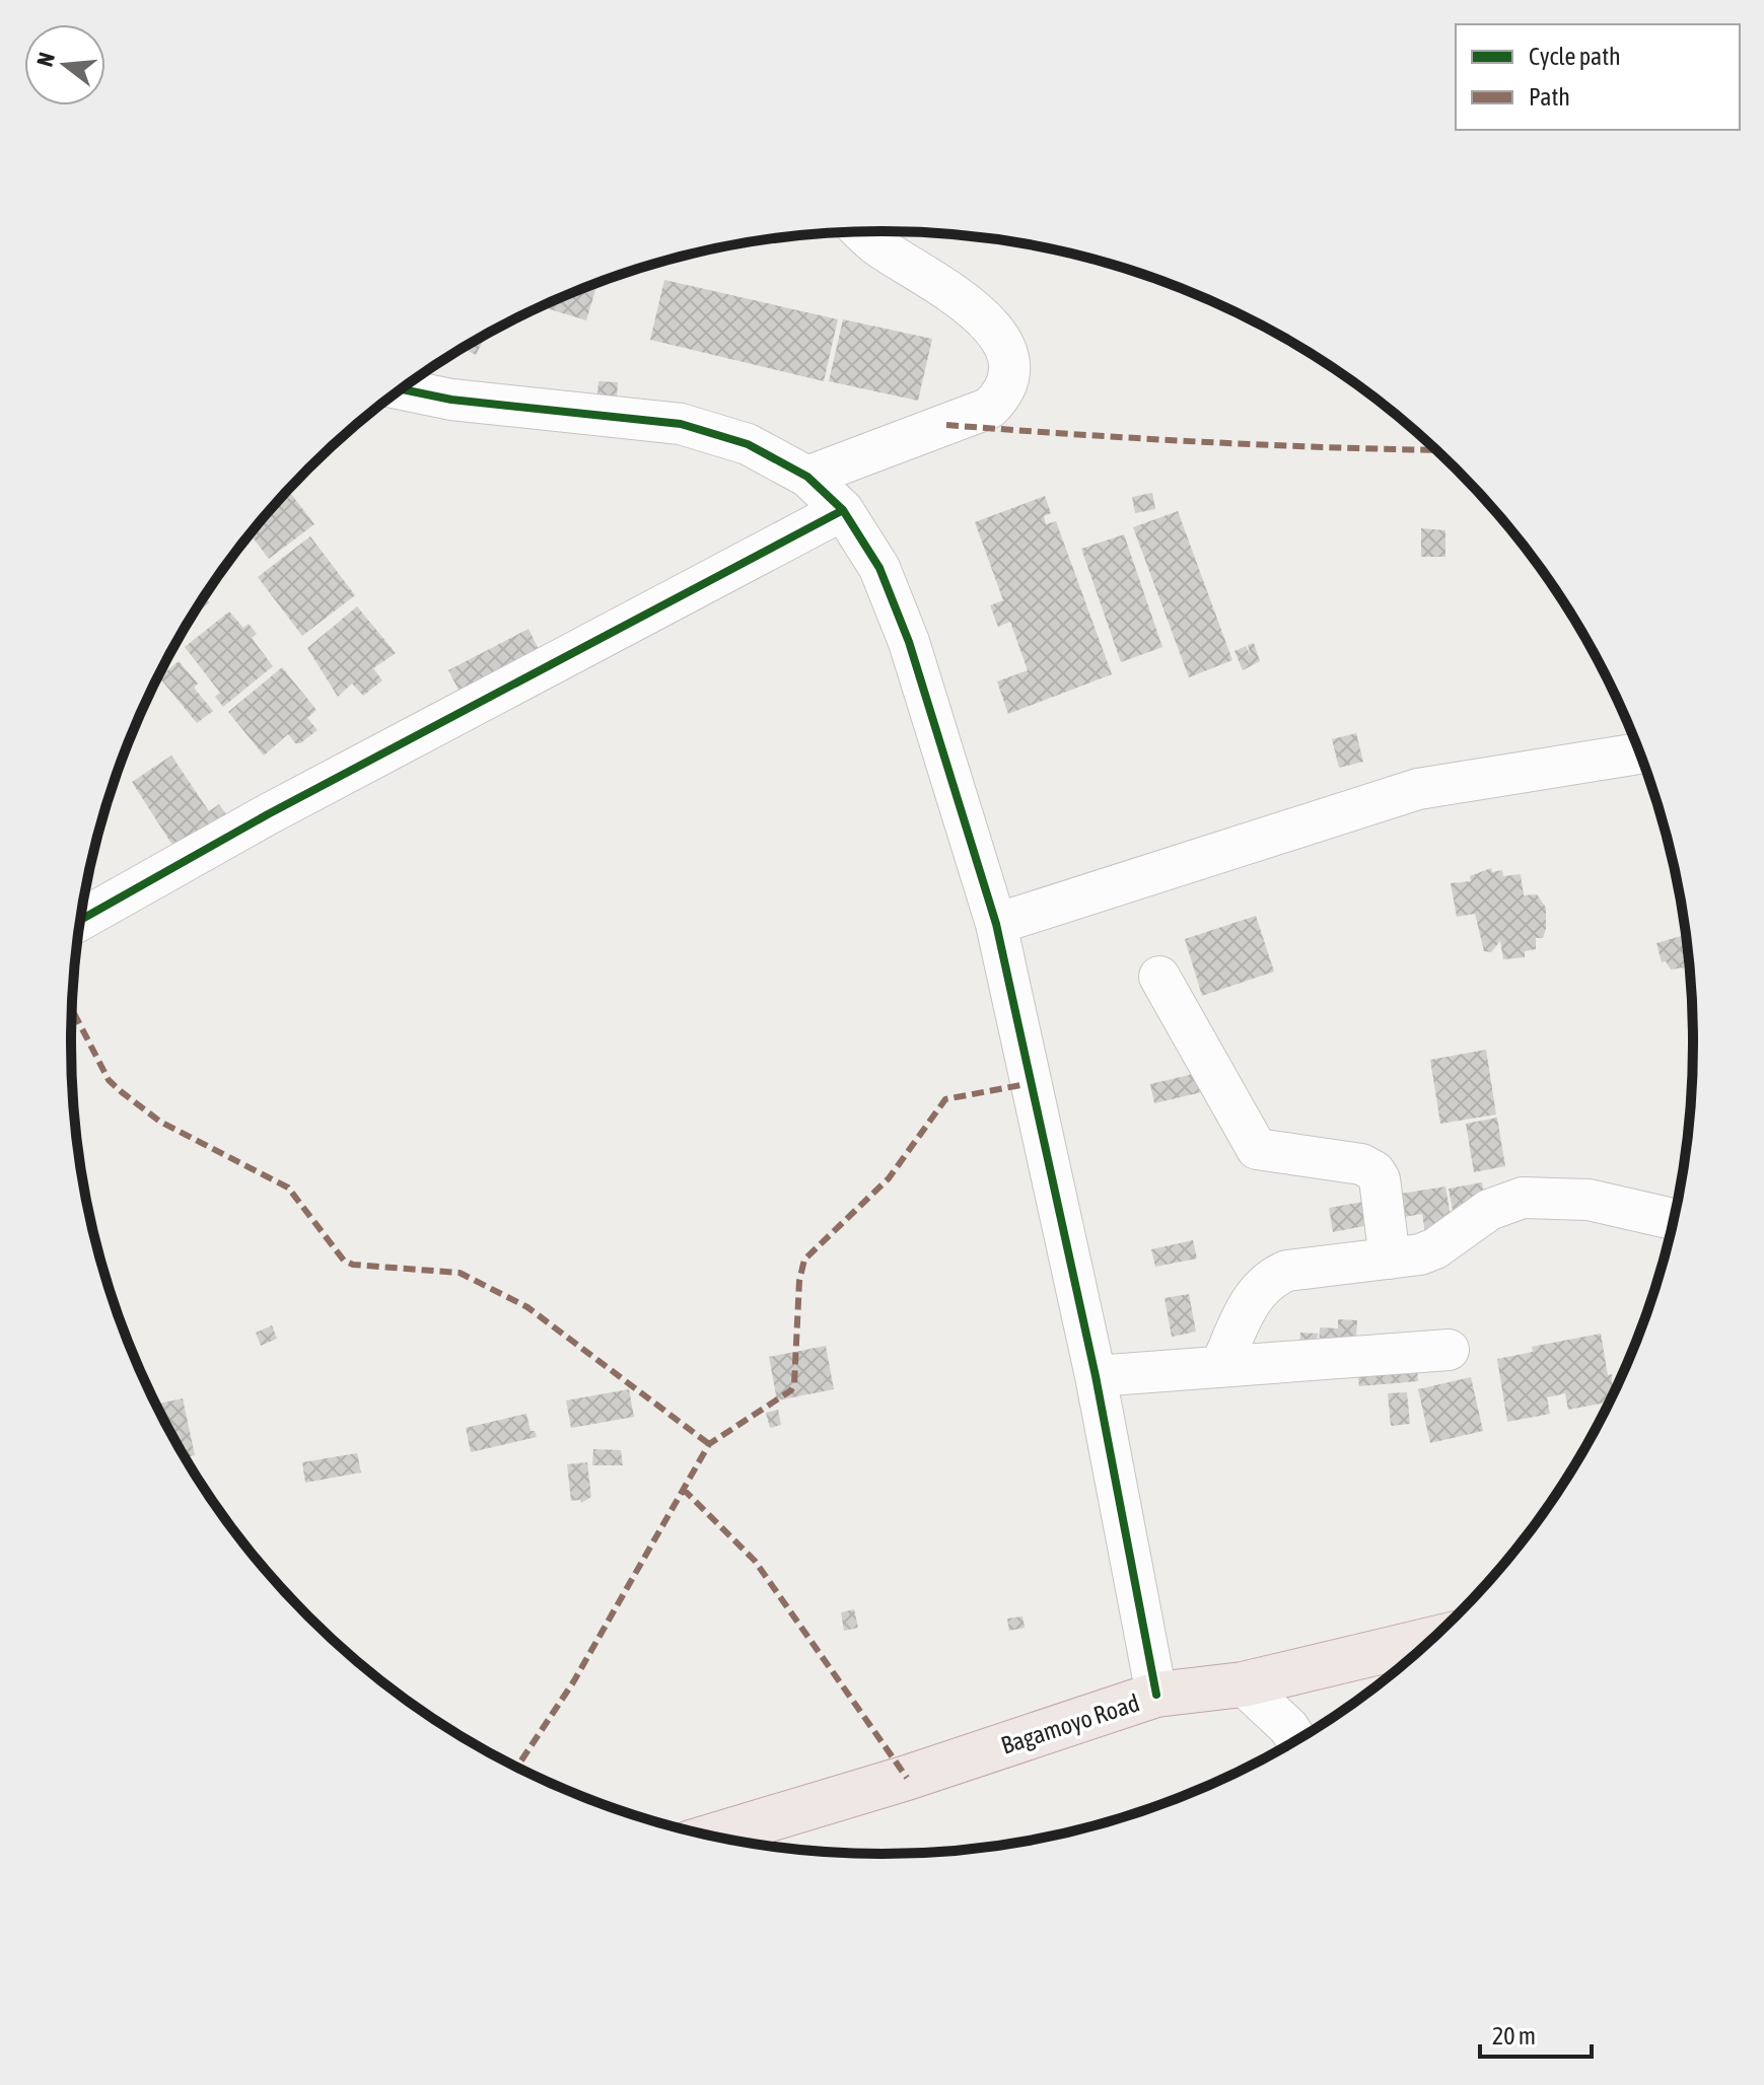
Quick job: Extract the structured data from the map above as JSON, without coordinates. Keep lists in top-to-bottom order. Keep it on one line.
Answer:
{"streets":{"highway":["Bagamoyo Road"]},"legend":["Cycle path","Path"],"scale_bar":"20 m","north":"left"}
